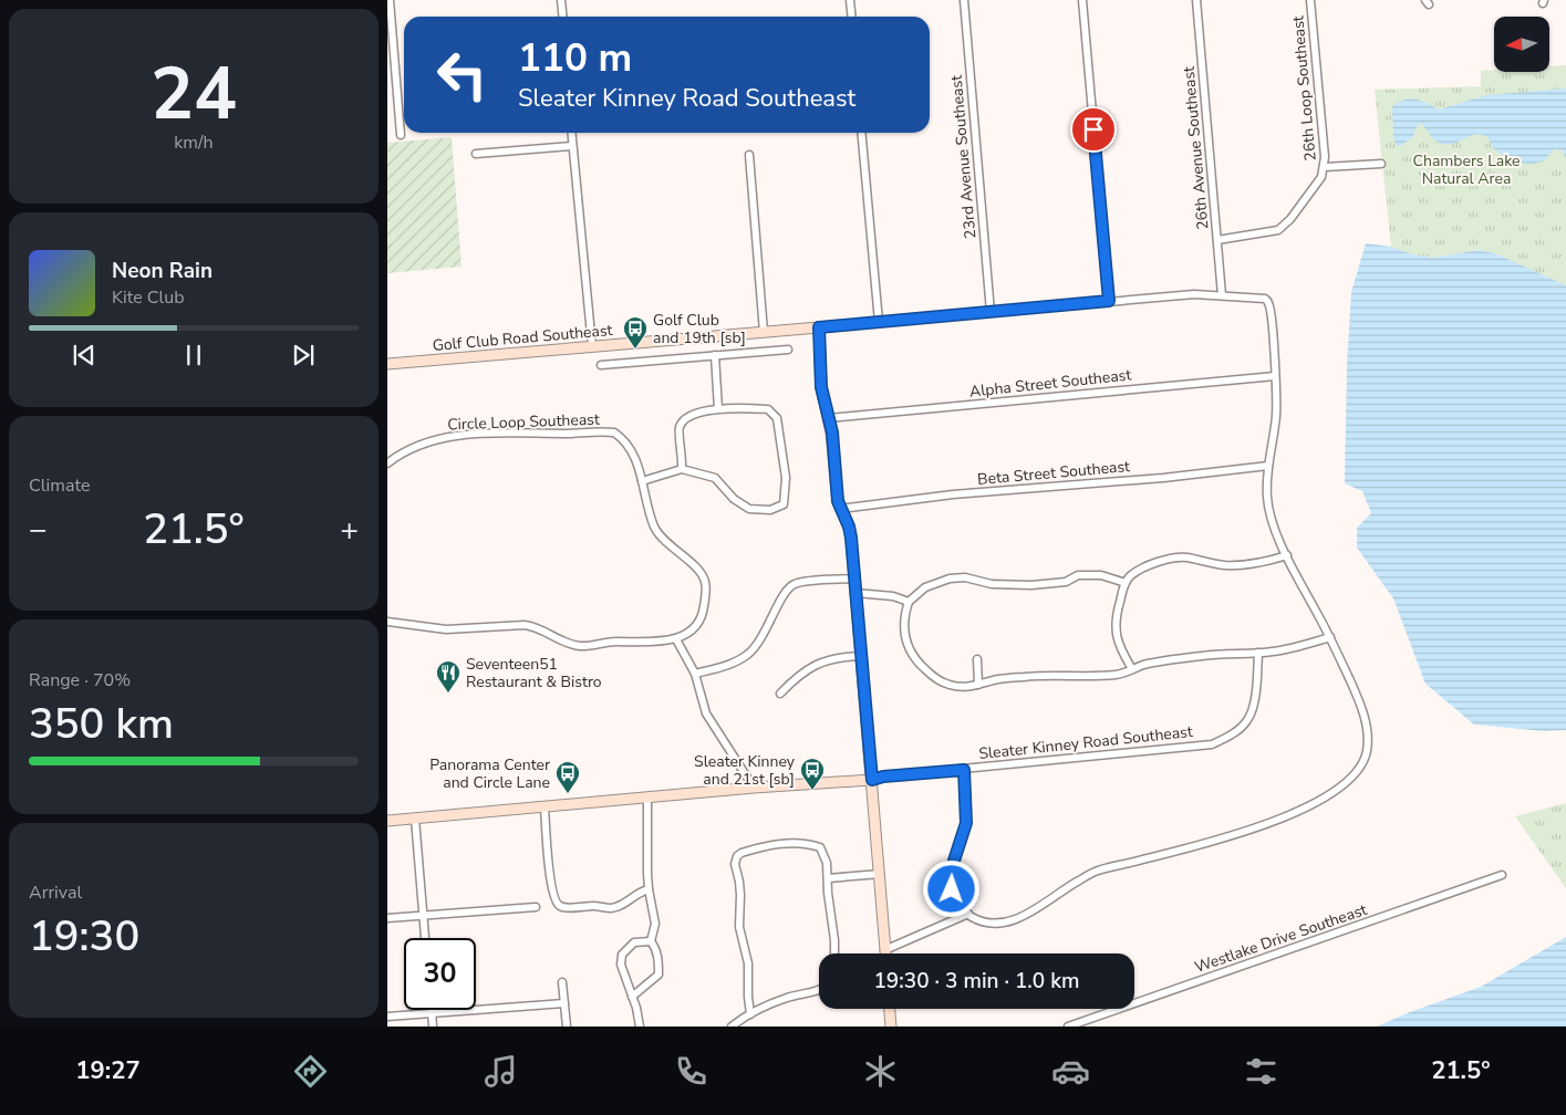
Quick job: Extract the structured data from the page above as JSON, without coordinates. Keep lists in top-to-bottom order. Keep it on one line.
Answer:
{"streets":{"street":["26th Loop Southeast","26th Avenue Southeast","23rd Avenue Southeast","Golf Club Road Southeast","Alpha Street Southeast","Circle Loop Southeast","Beta Street Southeast","Sleater Kinney Road Southeast","Westlake Drive Southeast"]},"crossings":[["26th Loop Southeast","26th Avenue Southeast"],["26th Avenue Southeast","Golf Club Road Southeast"],["23rd Avenue Southeast","Golf Club Road Southeast"],["Golf Club Road Southeast","Alpha Street Southeast"]],"parks":["Chambers Lake Natural Area"],"places":{"bus stop":["Golf Club and 19th [sb]","Sleater Kinney and 21st [sb]","Panorama Center and Circle Lane"],"restaurant":["Seventeen51 Restaurant & Bistro"]},"north":"left","page":{"tile":[["24","km/h"],"Climate",["Range · 70%","350 km"],["Arrival","19:30"]],"turn":["110 m","Sleater Kinney Road Southeast"],"song":["Neon Rain","Kite Club"],"heat":["−","21.5°","+"],"limit":"30","trip":"19:30 · 3 min · 1.0 km","tabs":["19:27","21.5°"]}}
